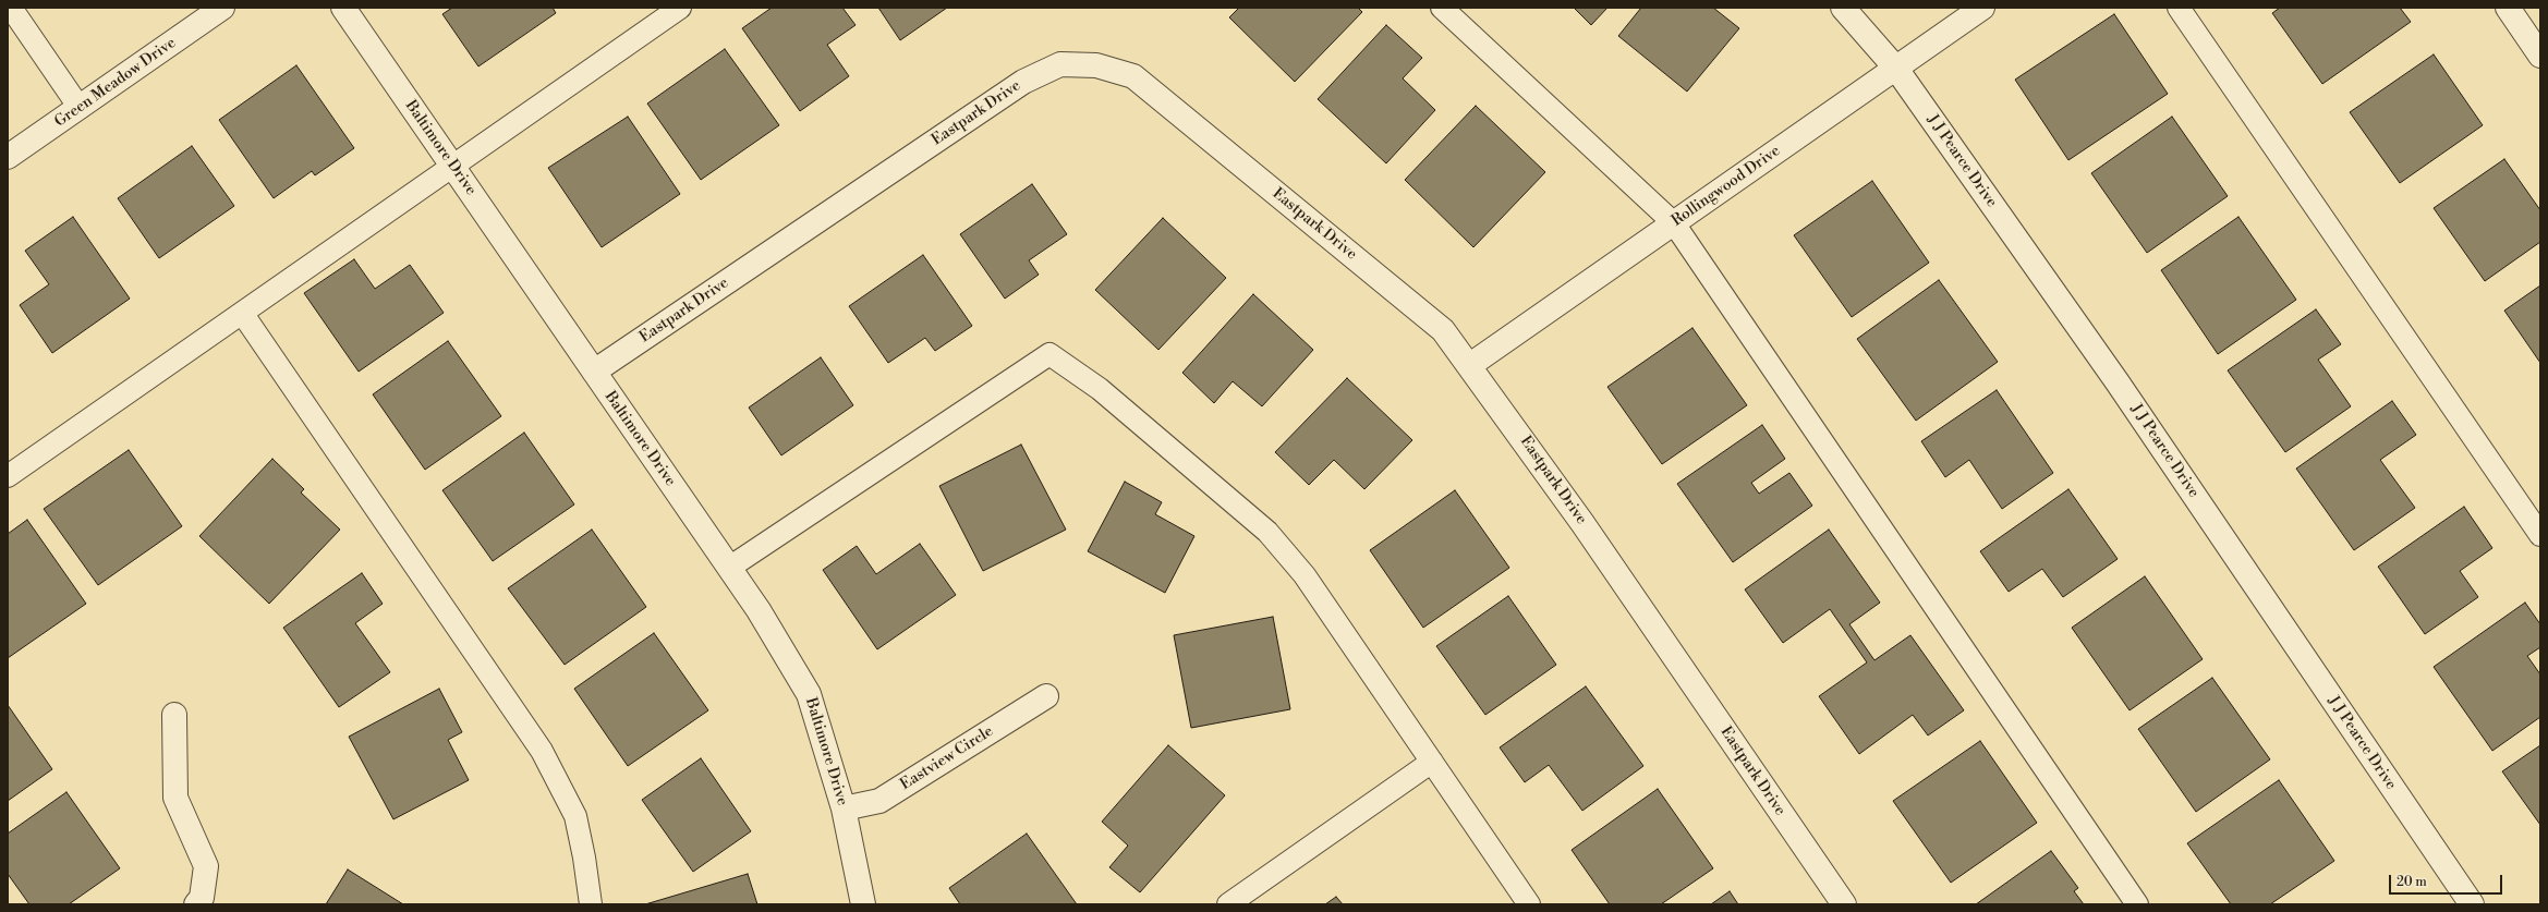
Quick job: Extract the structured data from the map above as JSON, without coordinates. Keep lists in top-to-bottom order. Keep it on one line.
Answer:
{"streets":{"street":["Green Meadow Drive","Eastpark Drive","Baltimore Drive","J J Pearce Drive","Rollingwood Drive","Eastview Circle"]},"crossings":[["Eastpark Drive","Baltimore Drive"],["Eastpark Drive","Rollingwood Drive"],["Baltimore Drive","Eastview Circle"],["J J Pearce Drive","Rollingwood Drive"]],"scale_bar":"20 m"}
